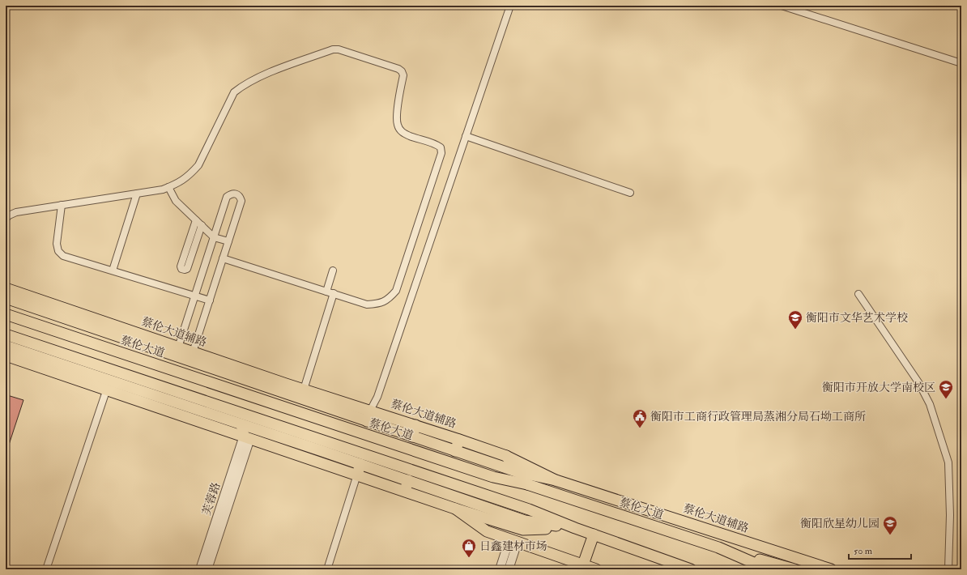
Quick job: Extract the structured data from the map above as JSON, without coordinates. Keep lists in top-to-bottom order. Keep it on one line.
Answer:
{"streets":{"main road":["蔡伦大道辅路","蔡伦大道"],"street":["芙蓉路"]},"places":{"school or university":["衡阳市文华艺术学校","衡阳市开放大学南校区","衡阳欣星幼儿园"],"public building":["衡阳市工商行政管理局蒸湘分局石坳工商所"],"shop":["日鑫建材市场"]},"scale_bar":"50 m"}
